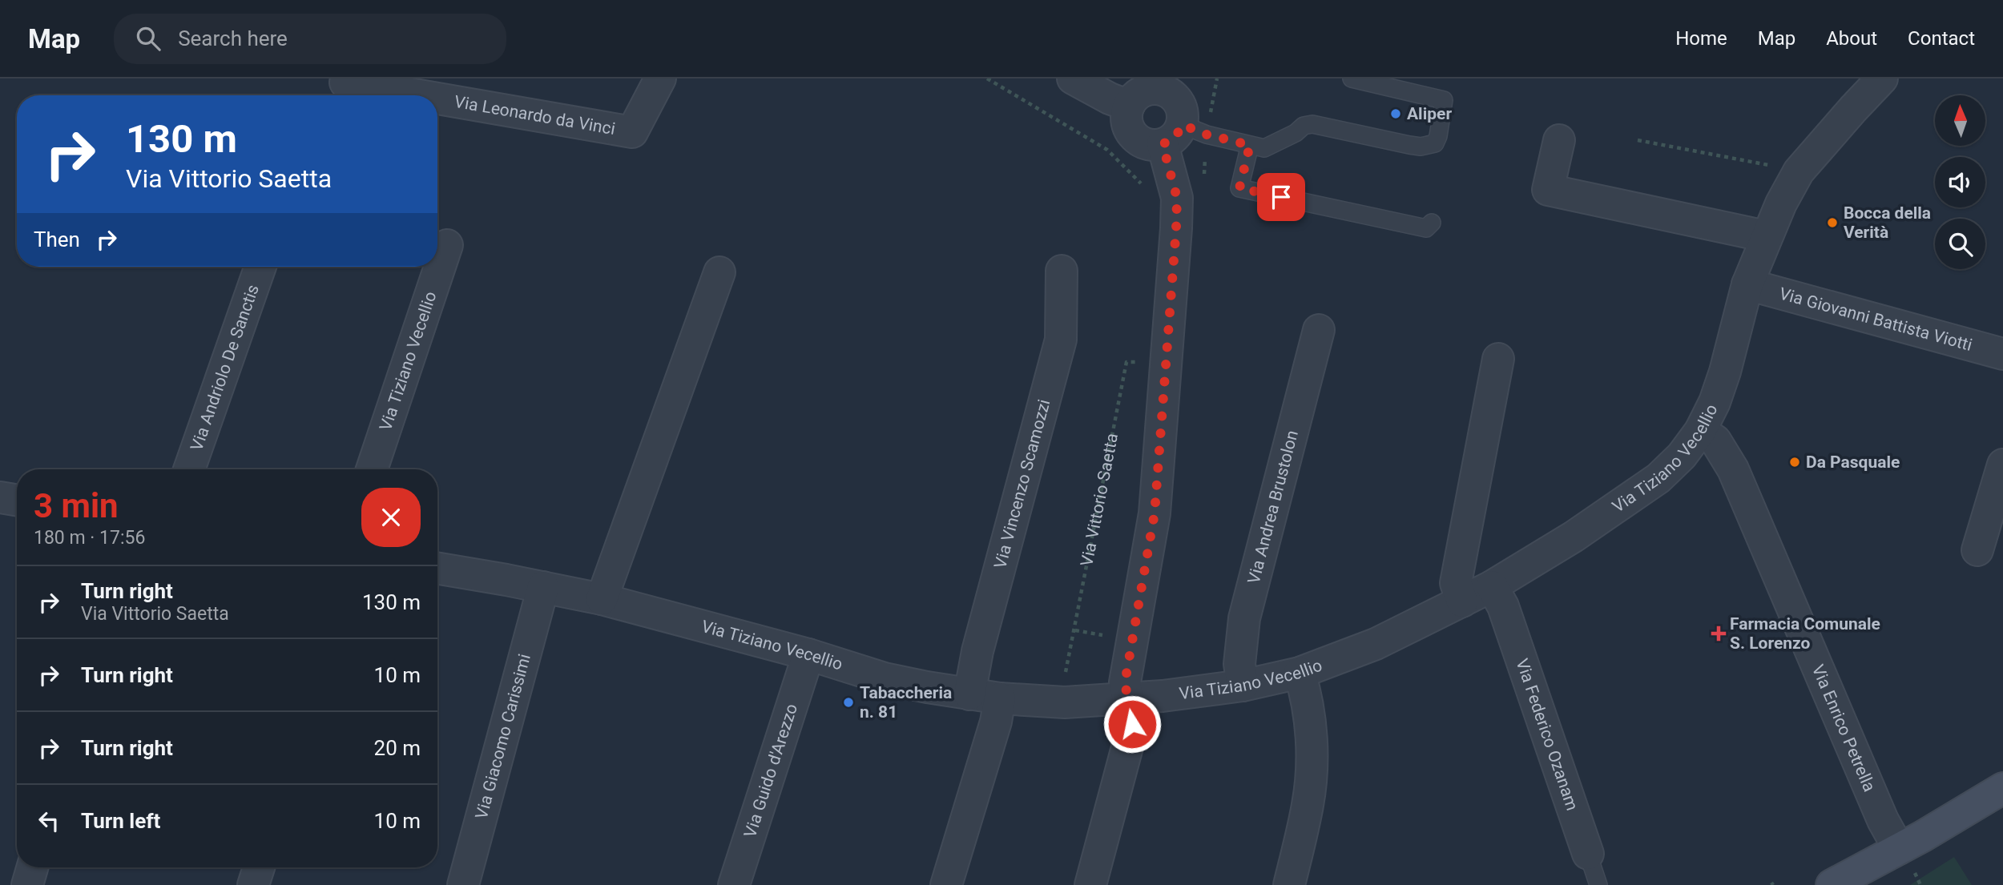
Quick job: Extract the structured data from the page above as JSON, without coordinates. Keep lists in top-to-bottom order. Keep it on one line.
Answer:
{"streets":{"street":["Via Leonardo da Vinci","Via Giovanni Battista Viotti","Via Tiziano Vecellio","Via Andriolo De Sanctis","Via Vincenzo Scamozzi","Via Andrea Brustolon","Via Enrico Petrella","Via Federico Ozanam","Via Giacomo Carissimi","Via Guido d'Arezzo"],"path":["Via Vittorio Saetta"]},"crossings":[["Via Giovanni Battista Viotti","Via Tiziano Vecellio"],["Via Tiziano Vecellio","Via Vincenzo Scamozzi"],["Via Tiziano Vecellio","Via Andrea Brustolon"],["Via Tiziano Vecellio","Via Enrico Petrella"],["Via Tiziano Vecellio","Via Federico Ozanam"],["Via Tiziano Vecellio","Via Giacomo Carissimi"],["Via Tiziano Vecellio","Via Guido d'Arezzo"]],"places":{"other":["Aliper","Bocca della Verità","Da Pasquale","Tabaccheria n. 81"],"health":["Farmacia Comunale S. Lorenzo"]},"north":"top","page":{"header":"Map","search":"Search here","nav":["Home","Map","About","Contact"],"turn":["130 m","Via Vittorio Saetta"],"then":"Then","heading":["3 min","180 m · 17:56"],"list":[{"name":"Turn right","note":"Via Vittorio Saetta","value":"130 m"},{"name":"Turn right","value":"10 m"},{"name":"Turn right","value":"20 m"},{"name":"Turn left","value":"10 m"}]}}
